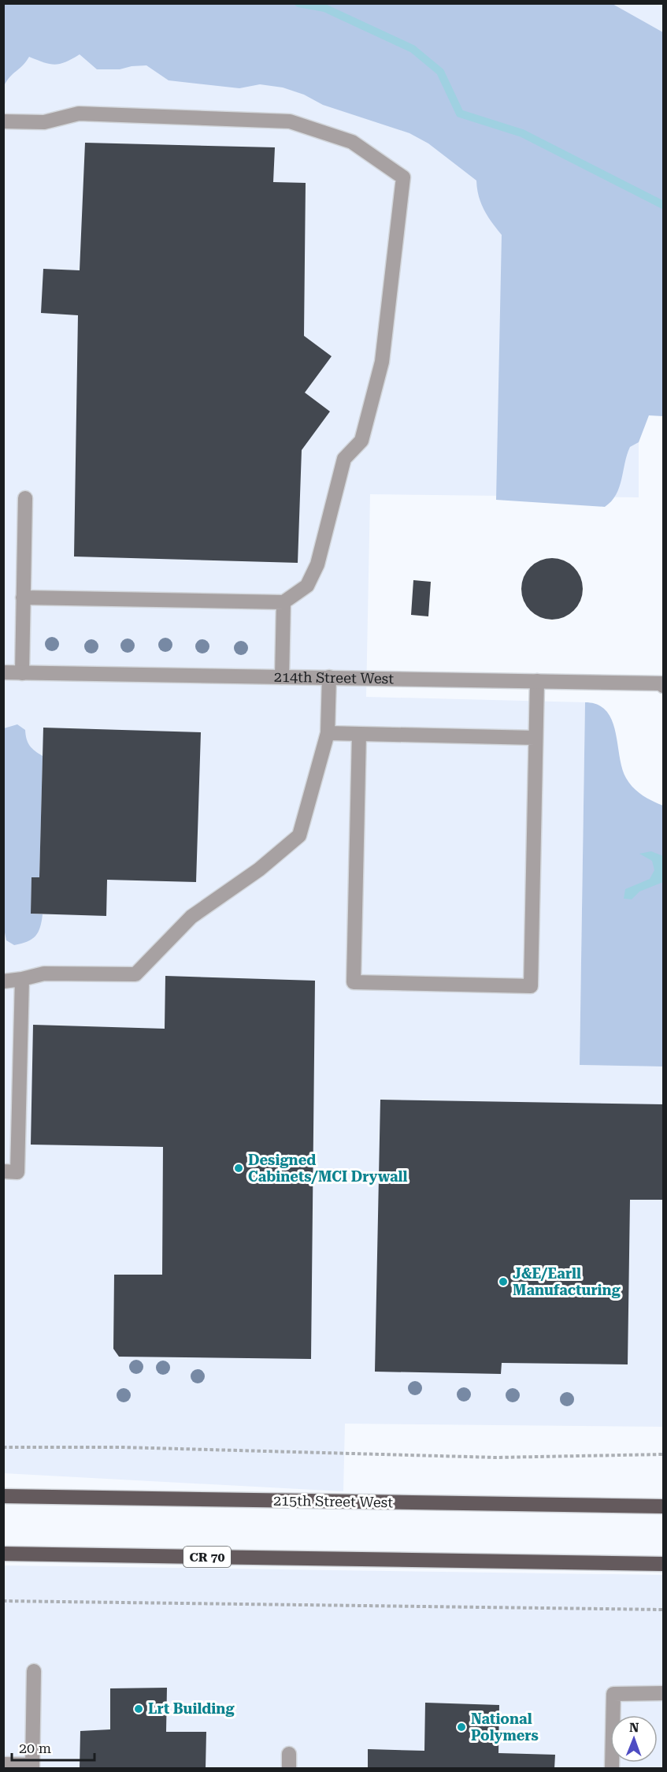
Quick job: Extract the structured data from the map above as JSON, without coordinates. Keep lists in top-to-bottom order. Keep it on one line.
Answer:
{"streets":{"main road":["215th Street West","CR 70"],"street":["214th Street West"]},"places":["Designed Cabinets/MCI Drywall","J&E/Earll Manufacturing","Lrt Building","National Polymers"],"scale_bar":"20 m","north":"top"}
